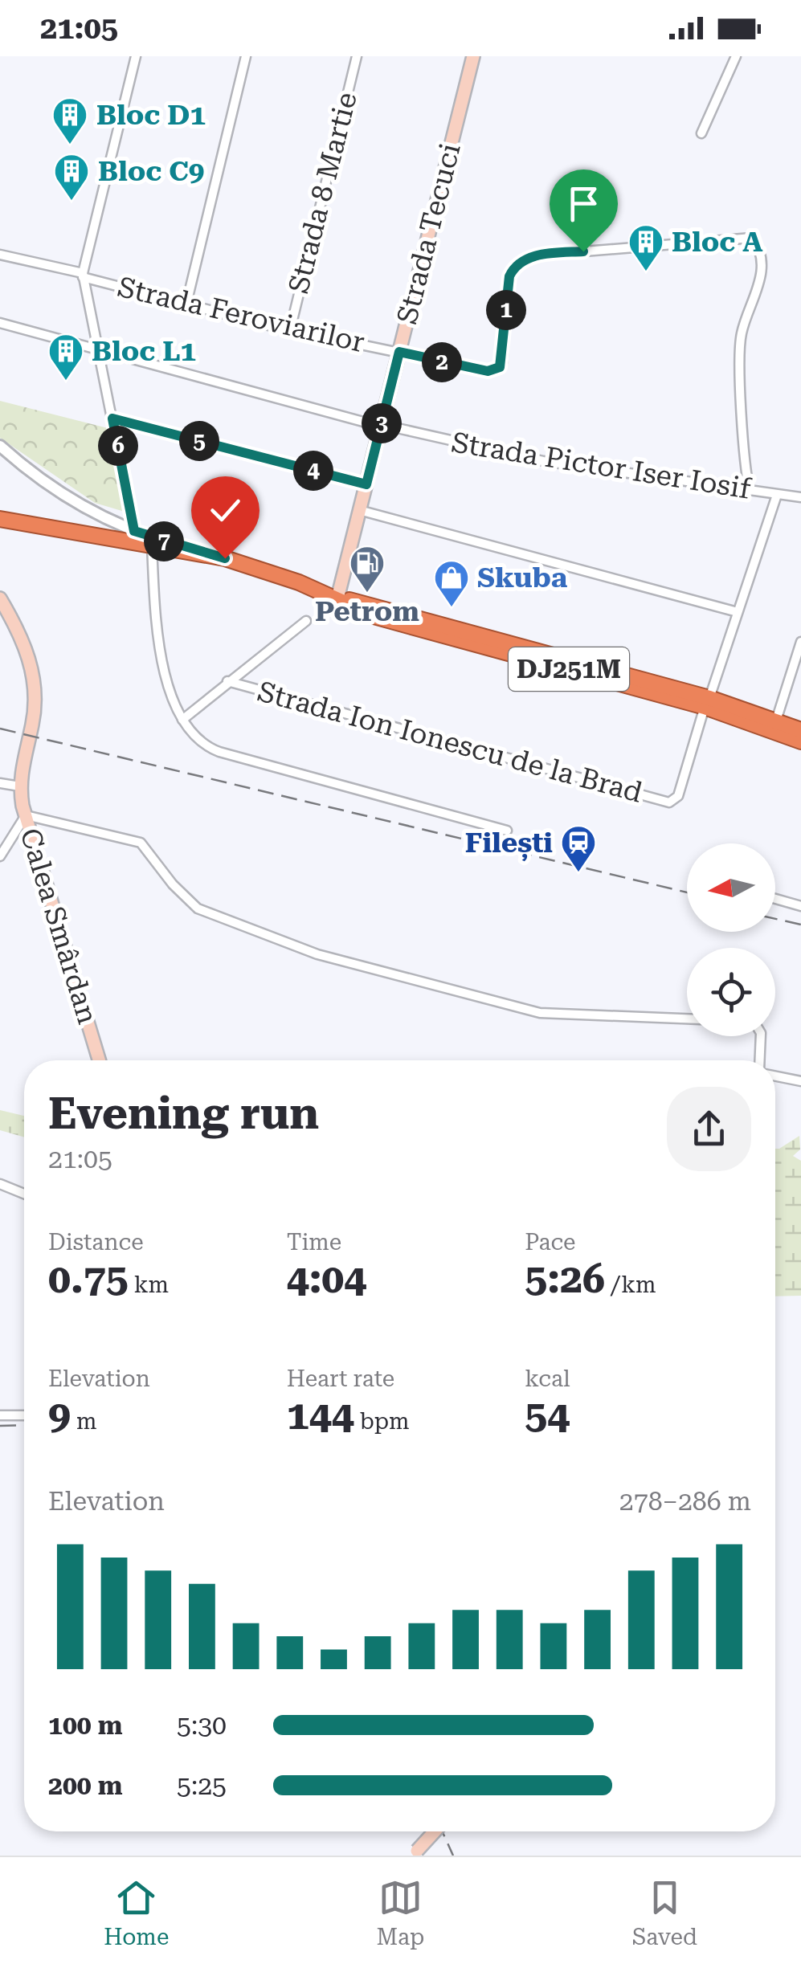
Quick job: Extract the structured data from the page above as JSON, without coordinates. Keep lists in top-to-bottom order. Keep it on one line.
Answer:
{"streets":{"highway":["DJ251M"],"main road":["Strada Tecuci","Calea Smârdan"],"street":["Strada 8 Martie","Strada Feroviarilor","Strada Pictor Iser Iosif","Strada Ion Ionescu de la Brad"]},"crossings":[["Strada 8 Martie","Strada Feroviarilor"],["Strada Tecuci","Strada Feroviarilor"],["Strada Tecuci","DJ251M"],["Strada Feroviarilor","Strada Pictor Iser Iosif"],["DJ251M","Strada Ion Ionescu de la Brad"]],"places":{"building":["Bloc D1","Bloc C9","Bloc A","Bloc L1"],"fuel station":["Petrom"],"shop":["Skuba"],"station":["Filești"]},"north":"left","page":{"status":"21:05","pins":["1","2","3","5","6","4","7"],"heading":["Evening run","21:05"],"stats":[["Distance","0.75 km"],["Time","4:04"],["Pace","5:26 /km"],["Elevation","9 m"],["Heart rate","144 bpm"],["kcal","54"]],"chart":["Elevation","278–286 m"],"list":[{"name":"100 m","note":"5:30"},{"name":"200 m","note":"5:25"}],"tabs":["Home","Map","Saved"]}}
